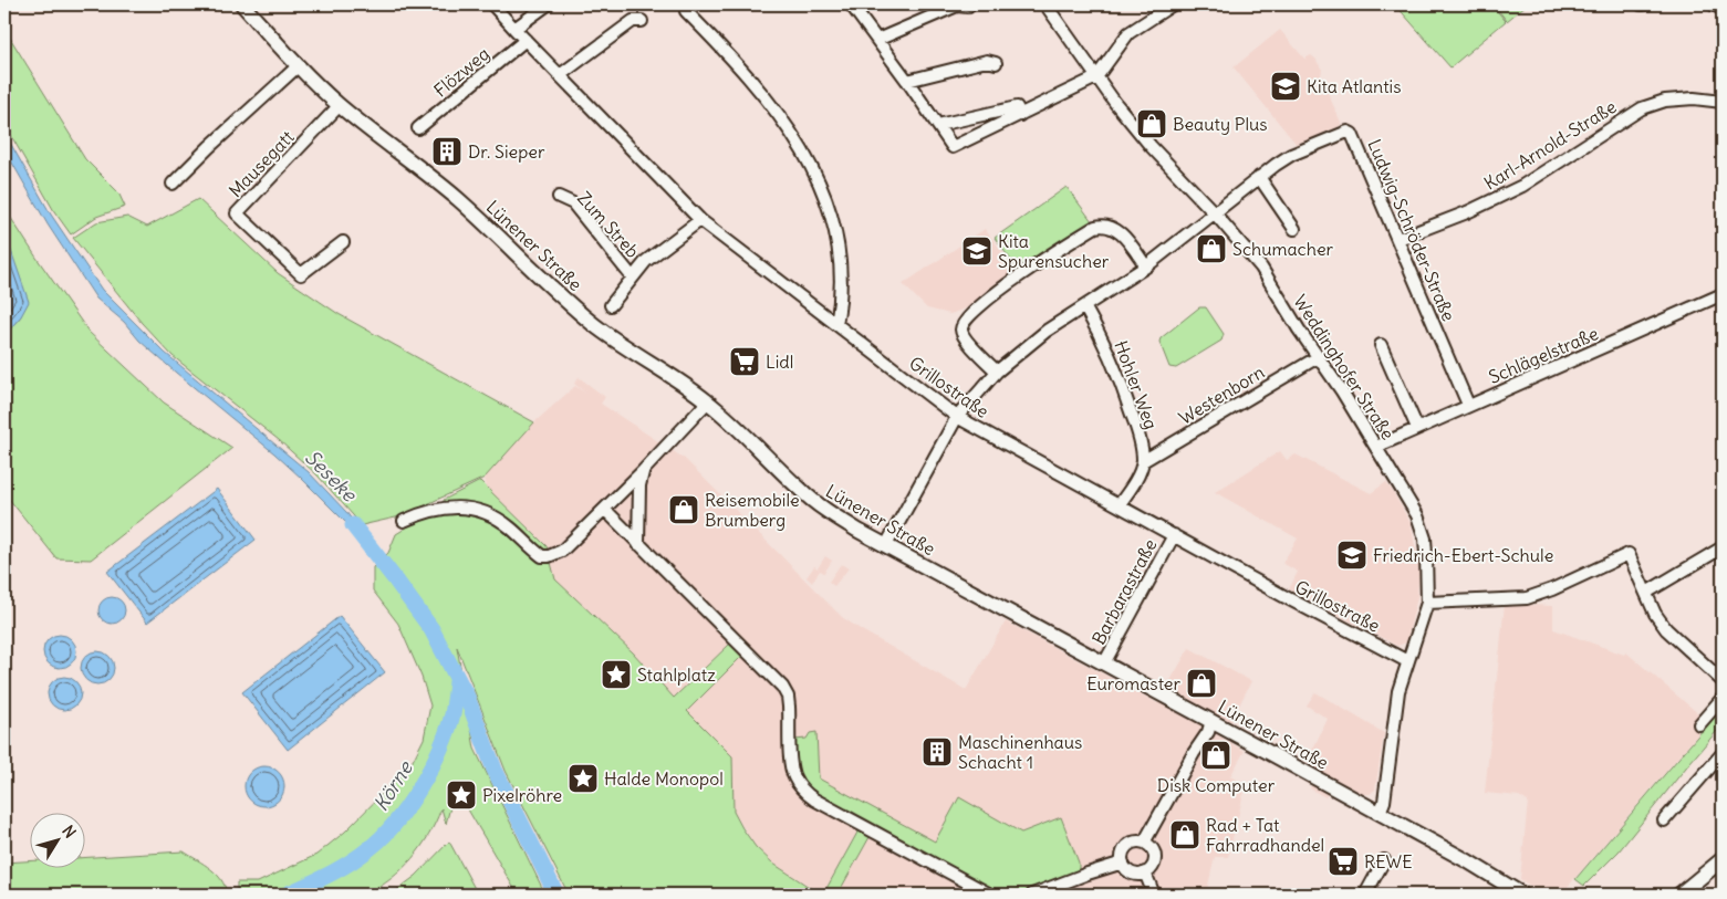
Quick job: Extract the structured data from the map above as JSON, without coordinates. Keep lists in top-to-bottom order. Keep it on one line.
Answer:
{"streets":{"main road":["Lünener Straße"],"street":["Flözweg","Karl-Arnold-Straße","Mausegatt","Zum Streb","Ludwig-Schröder-Straße","Schlägelstraße","Weddinghofer Straße","Hohler Weg","Grillostraße","Westenborn","Barbarastraße"]},"crossings":[["Flözweg","Grillostraße"],["Karl-Arnold-Straße","Ludwig-Schröder-Straße"],["Mausegatt","Lünener Straße"],["Zum Streb","Grillostraße"],["Ludwig-Schröder-Straße","Lünener Straße"],["Ludwig-Schröder-Straße","Schlägelstraße"],["Ludwig-Schröder-Straße","Weddinghofer Straße"],["Ludwig-Schröder-Straße","Hohler Weg"],["Ludwig-Schröder-Straße","Grillostraße"],["Lünener Straße","Weddinghofer Straße"],["Lünener Straße","Barbarastraße"],["Schlägelstraße","Weddinghofer Straße"],["Weddinghofer Straße","Grillostraße"],["Weddinghofer Straße","Westenborn"],["Hohler Weg","Westenborn"],["Grillostraße","Barbarastraße"]],"water":["Seseke","Körne"],"places":{"school or university":["Kita Atlantis","Kita Spurensucher","Friedrich-Ebert-Schule"],"shop":["Beauty Plus","Schumacher","Reisemobile Brumberg","Euromaster","Disk Computer","Rad + Tat Fahrradhandel"],"building":["Dr. Sieper","Maschinenhaus Schacht 1"],"supermarket":["Lidl","REWE"],"place":["Stahlplatz","Halde Monopol","Pixelröhre"]},"north":"top right"}
